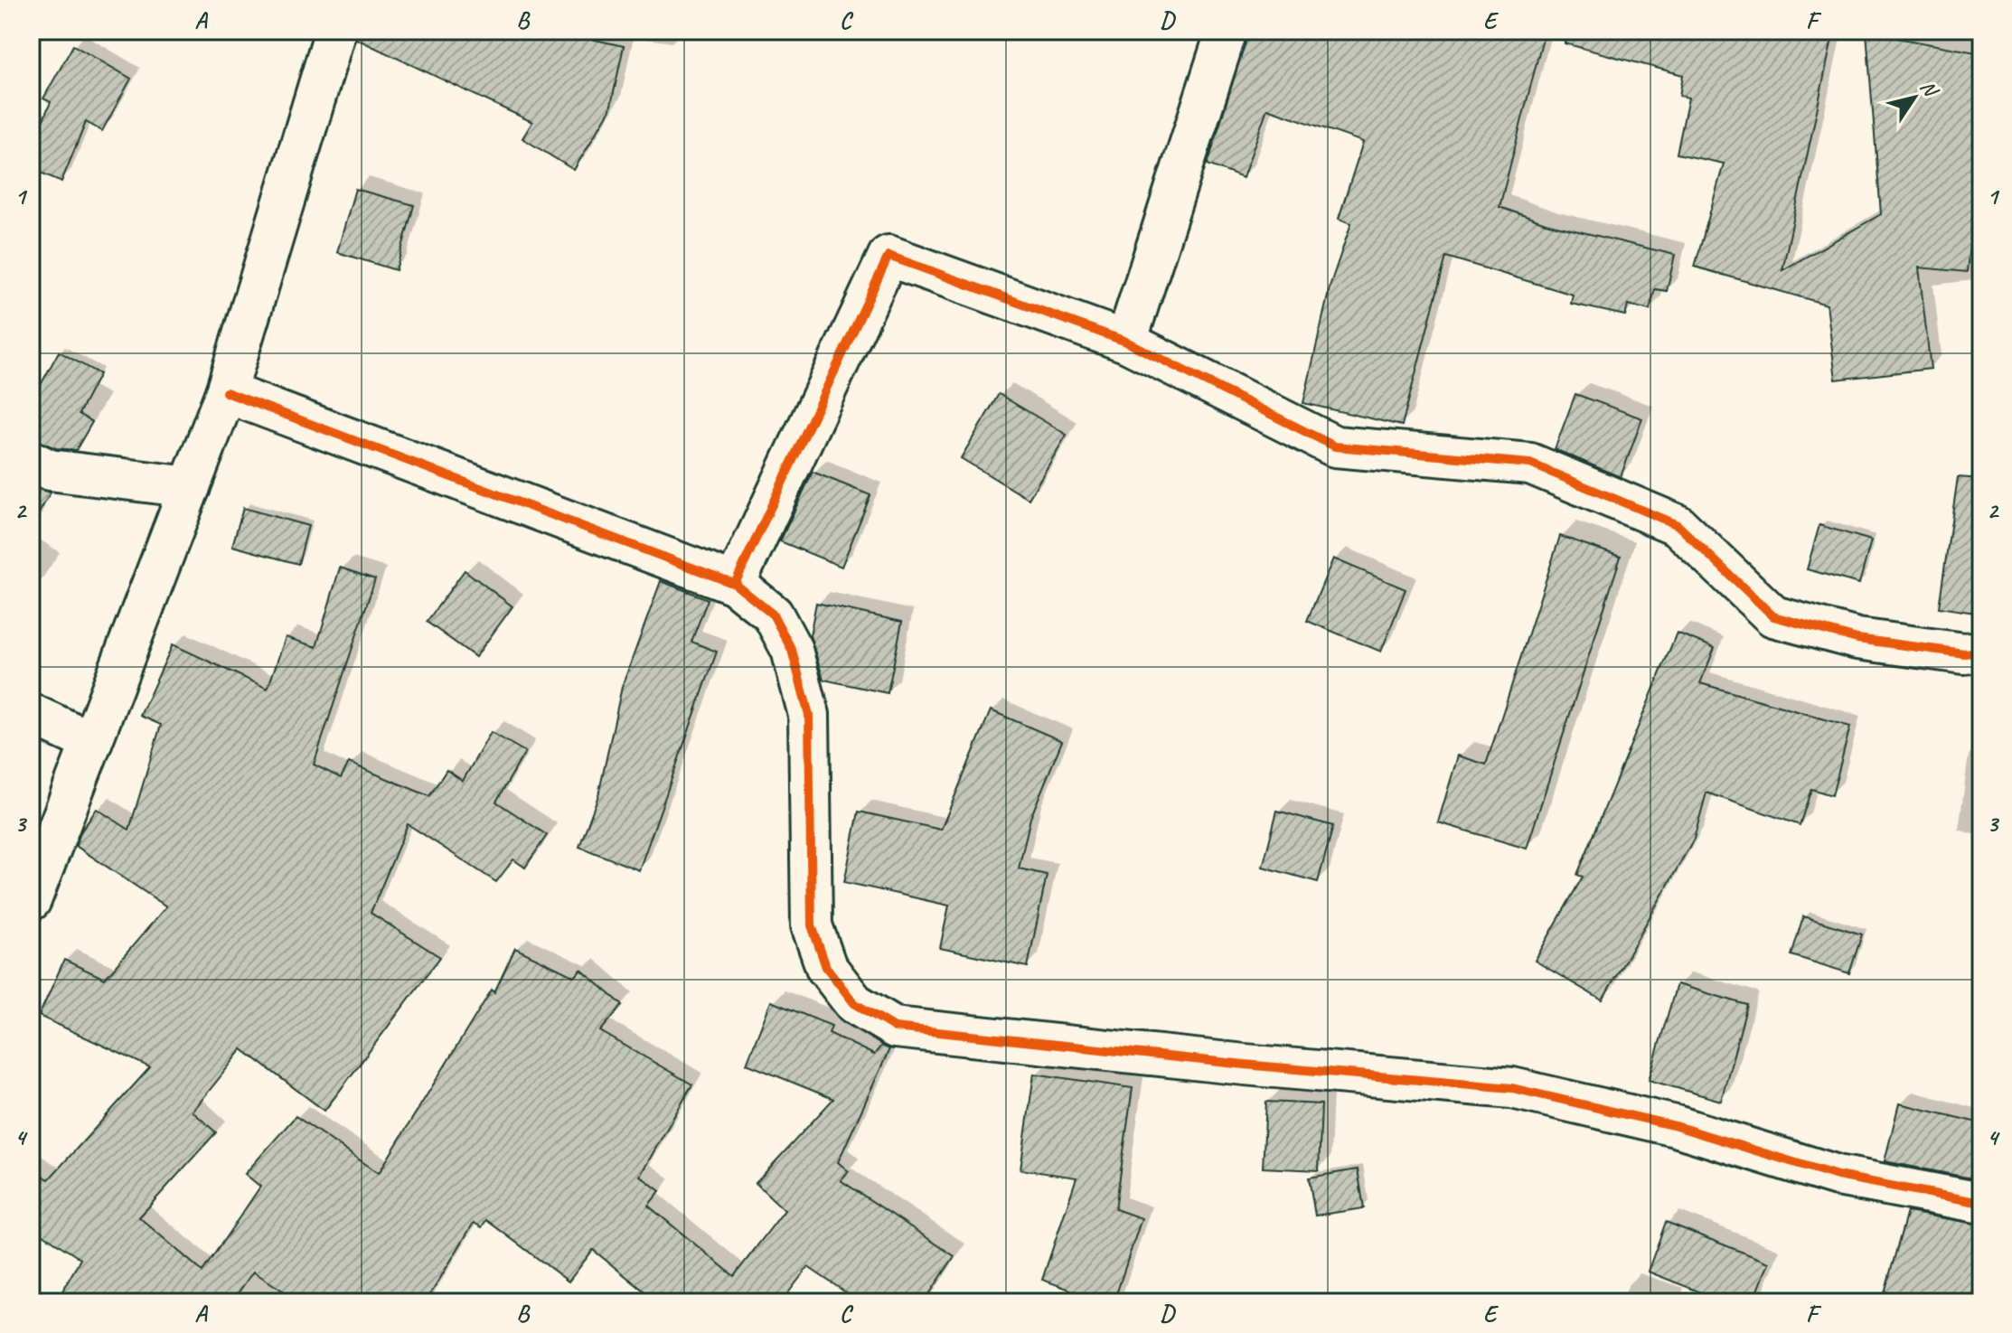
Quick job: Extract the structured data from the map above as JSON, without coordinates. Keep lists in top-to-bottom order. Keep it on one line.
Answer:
{"north":"top right","grid":{"columns":["A","B","C","D","E","F"],"rows":["1","2","3","4"]}}
